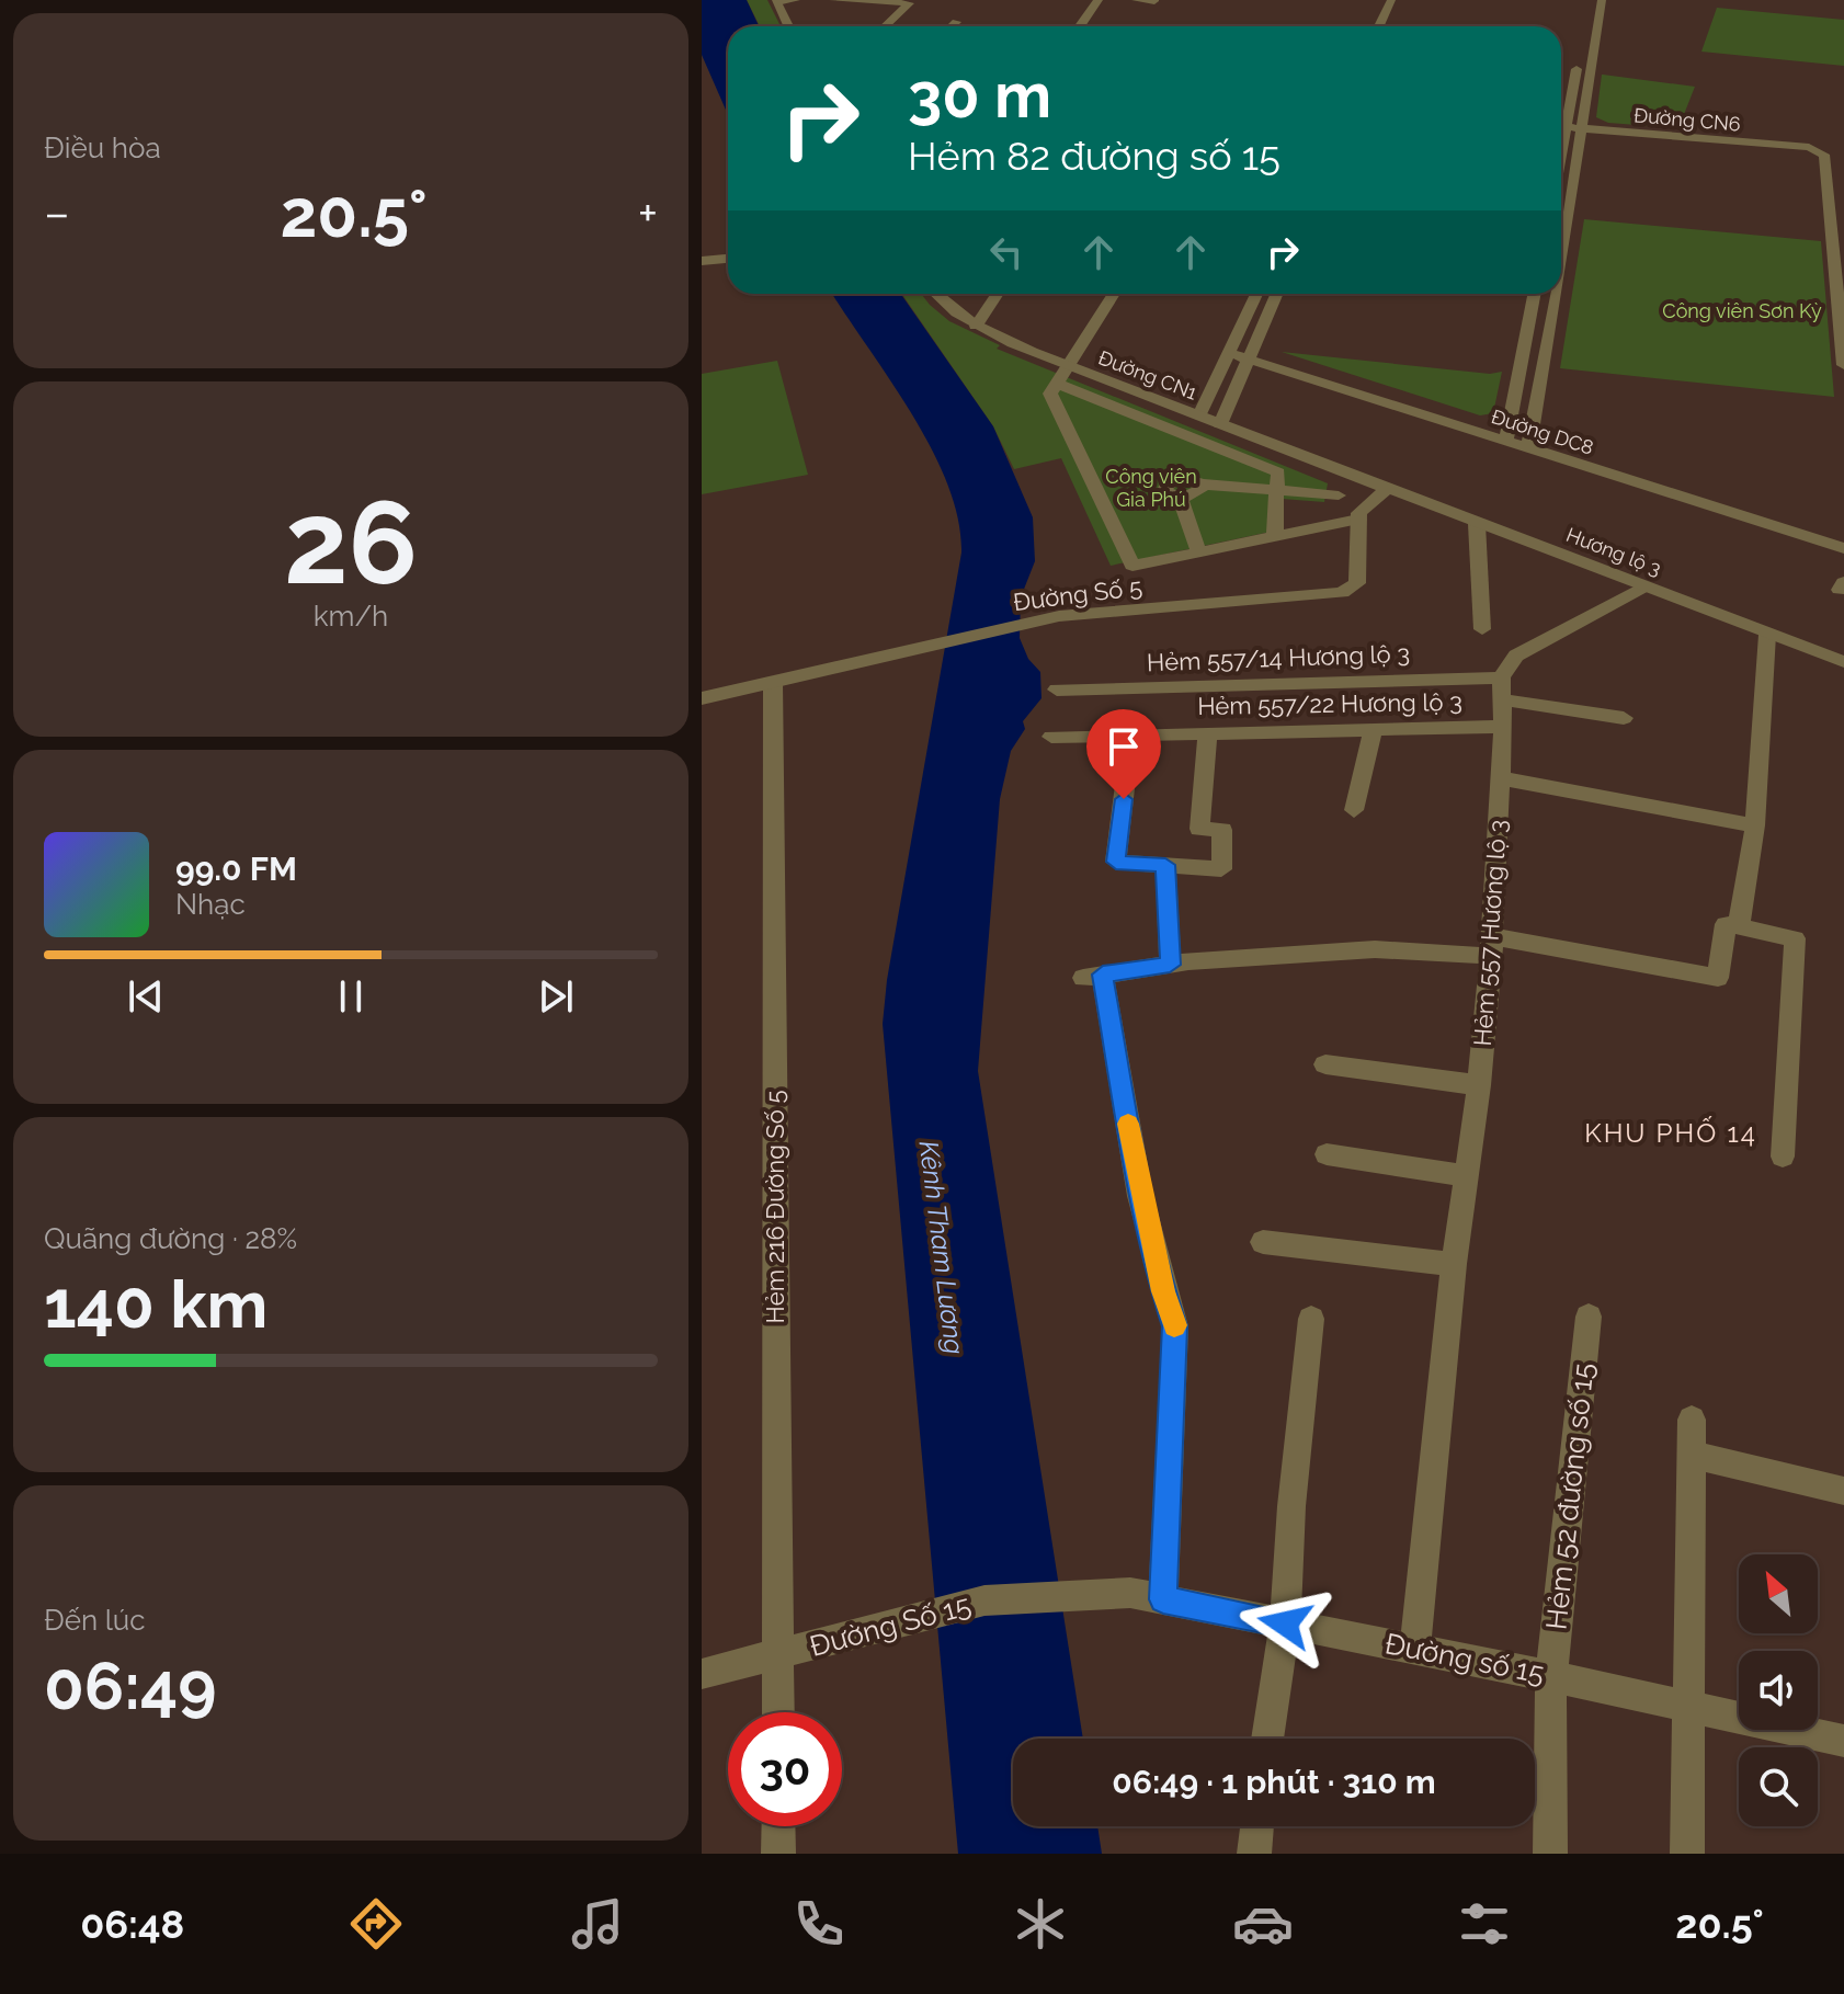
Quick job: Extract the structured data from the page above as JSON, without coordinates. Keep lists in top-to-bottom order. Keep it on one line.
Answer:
{"streets":{"street":["Đường CN6","Đường CN1","Đường DC8","Hương lộ 3","Đường Số 5","Hẻm 557/14 Hương lộ 3","Hẻm 557/22 Hương lộ 3","Hẻm 557 Hương lộ 3","Hẻm 216 Đường Số 5","Hẻm 52 đường số 15","Đường Số 15","Đường số 15"]},"crossings":[["Đường CN1","Hương lộ 3"],["Đường Số 5","Hẻm 216 Đường Số 5"],["Hẻm 557/14 Hương lộ 3","Hẻm 557 Hương lộ 3"],["Hẻm 557/22 Hương lộ 3","Hẻm 557 Hương lộ 3"],["Hẻm 557 Hương lộ 3","Đường số 15"],["Hẻm 216 Đường Số 5","Đường Số 15"],["Hẻm 52 đường số 15","Đường số 15"],["Đường Số 15","Đường số 15"]],"districts":["KHU PHỐ 14"],"water":["Kênh Tham Lương"],"parks":["Công viên Sơn Kỳ","Công viên Gia Phú"],"north":"top left","page":{"tile":["Điều hòa",["26","km/h"],["Quãng đường · 28%","140 km"],["Đến lúc","06:49"]],"turn":["30 m","Hẻm 82 đường số 15"],"heat":["−","20.5°","+"],"song":["99.0 FM","Nhạc"],"limit":"30","trip":"06:49 · 1 phút · 310 m","tabs":["06:48","20.5°"]}}
